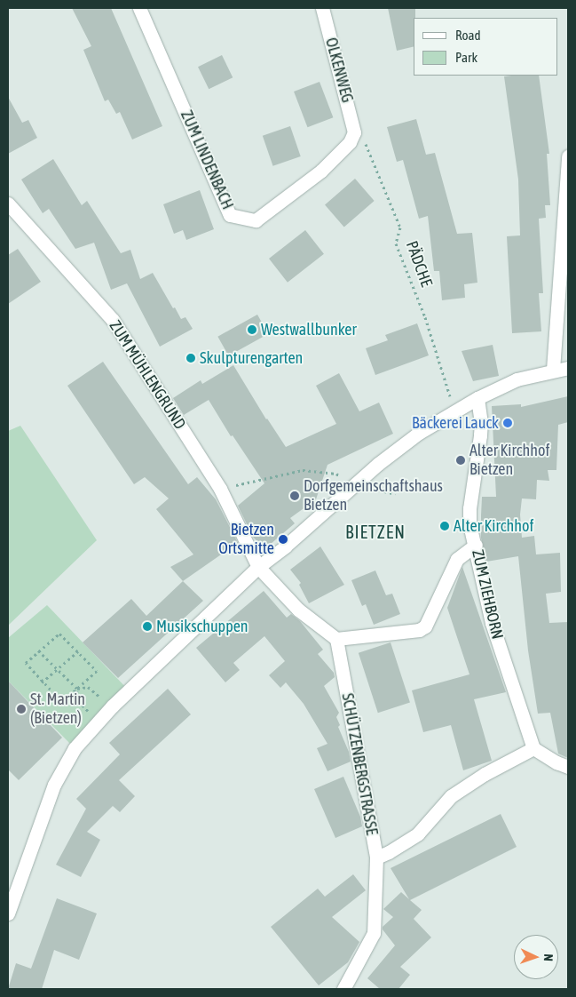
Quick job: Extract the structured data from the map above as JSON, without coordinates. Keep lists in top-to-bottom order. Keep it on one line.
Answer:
{"streets":{"street":["OLKENWEG","ZUM LINDENBACH","ZUM MÜHLENGRUND","ZUM ZIEHBORN","SCHÜTZENBERGSTRASSE"],"path":["PÄDCHE"]},"crossings":[["OLKENWEG","ZUM LINDENBACH"],["OLKENWEG","PÄDCHE"],["ZUM LINDENBACH","PÄDCHE"]],"districts":["BIETZEN"],"places":["Westwallbunker","Skulpturengarten","Bäckerei Lauck","Alter Kirchhof Bietzen","Dorfgemeinschaftshaus Bietzen","Alter Kirchhof","Bietzen Ortsmitte","Musikschuppen","St. Martin (Bietzen)"],"legend":["Road","Park"],"north":"right"}
